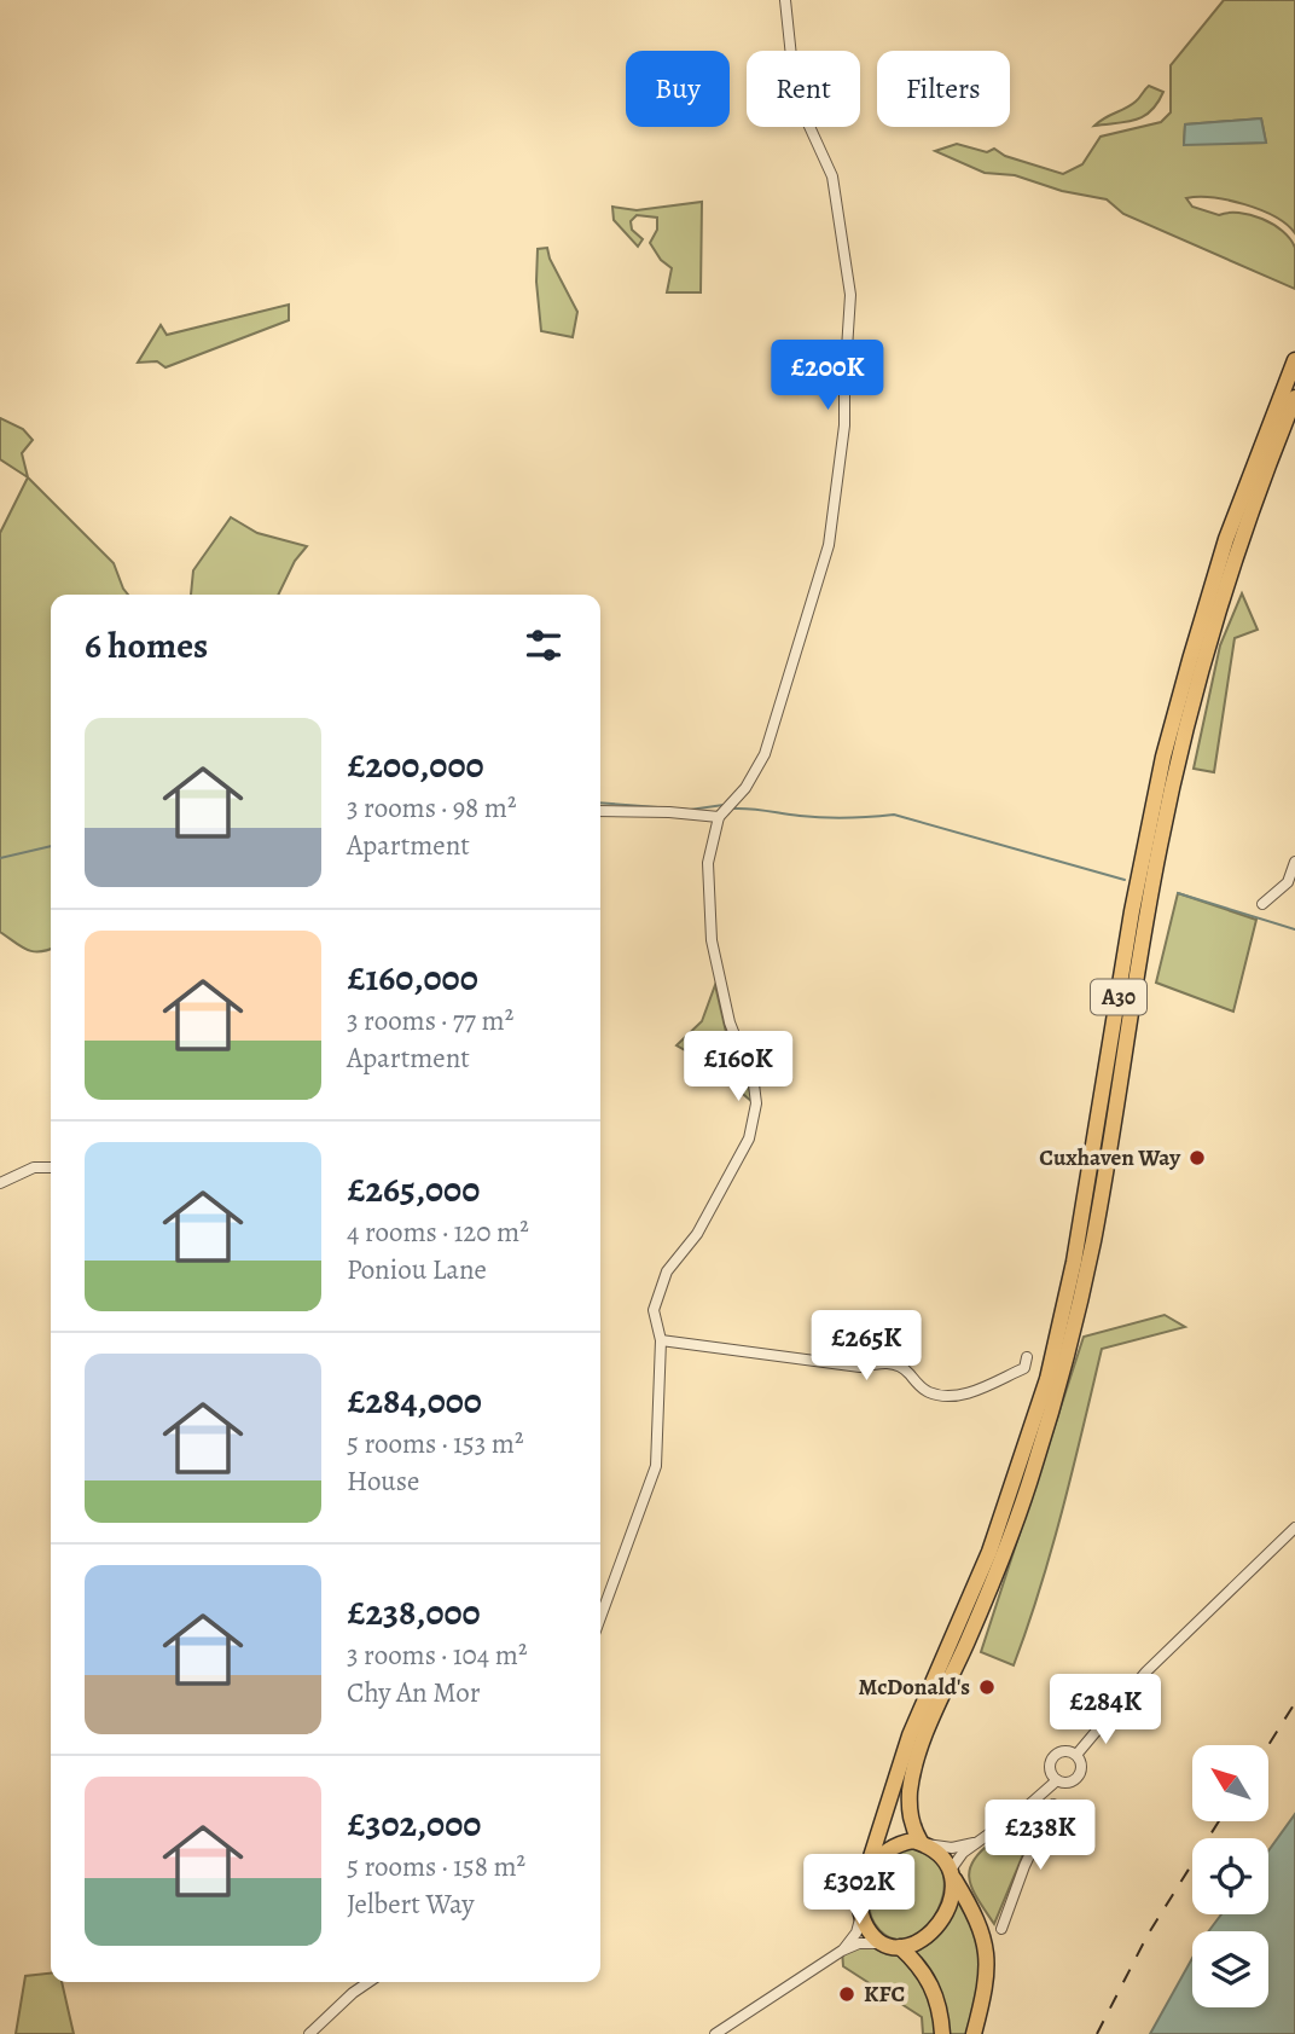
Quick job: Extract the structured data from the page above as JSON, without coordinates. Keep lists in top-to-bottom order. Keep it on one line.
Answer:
{"streets":{"highway":["A30"]},"places":["Cuxhaven Way","McDonald's","KFC"],"north":"top left","page":{"chip":["Buy","Rent","Filters"],"price":["£200K","£160K","£265K","£284K","£238K","£302K"],"heading":"6 homes","list":[{"name":"£200,000","note":"3 rooms · 98 m² · Apartment"},{"name":"£160,000","note":"3 rooms · 77 m² · Apartment"},{"name":"£265,000","note":"4 rooms · 120 m² · Poniou Lane"},{"name":"£284,000","note":"5 rooms · 153 m² · House"},{"name":"£238,000","note":"3 rooms · 104 m² · Chy An Mor"},{"name":"£302,000","note":"5 rooms · 158 m² · Jelbert Way"}]}}
